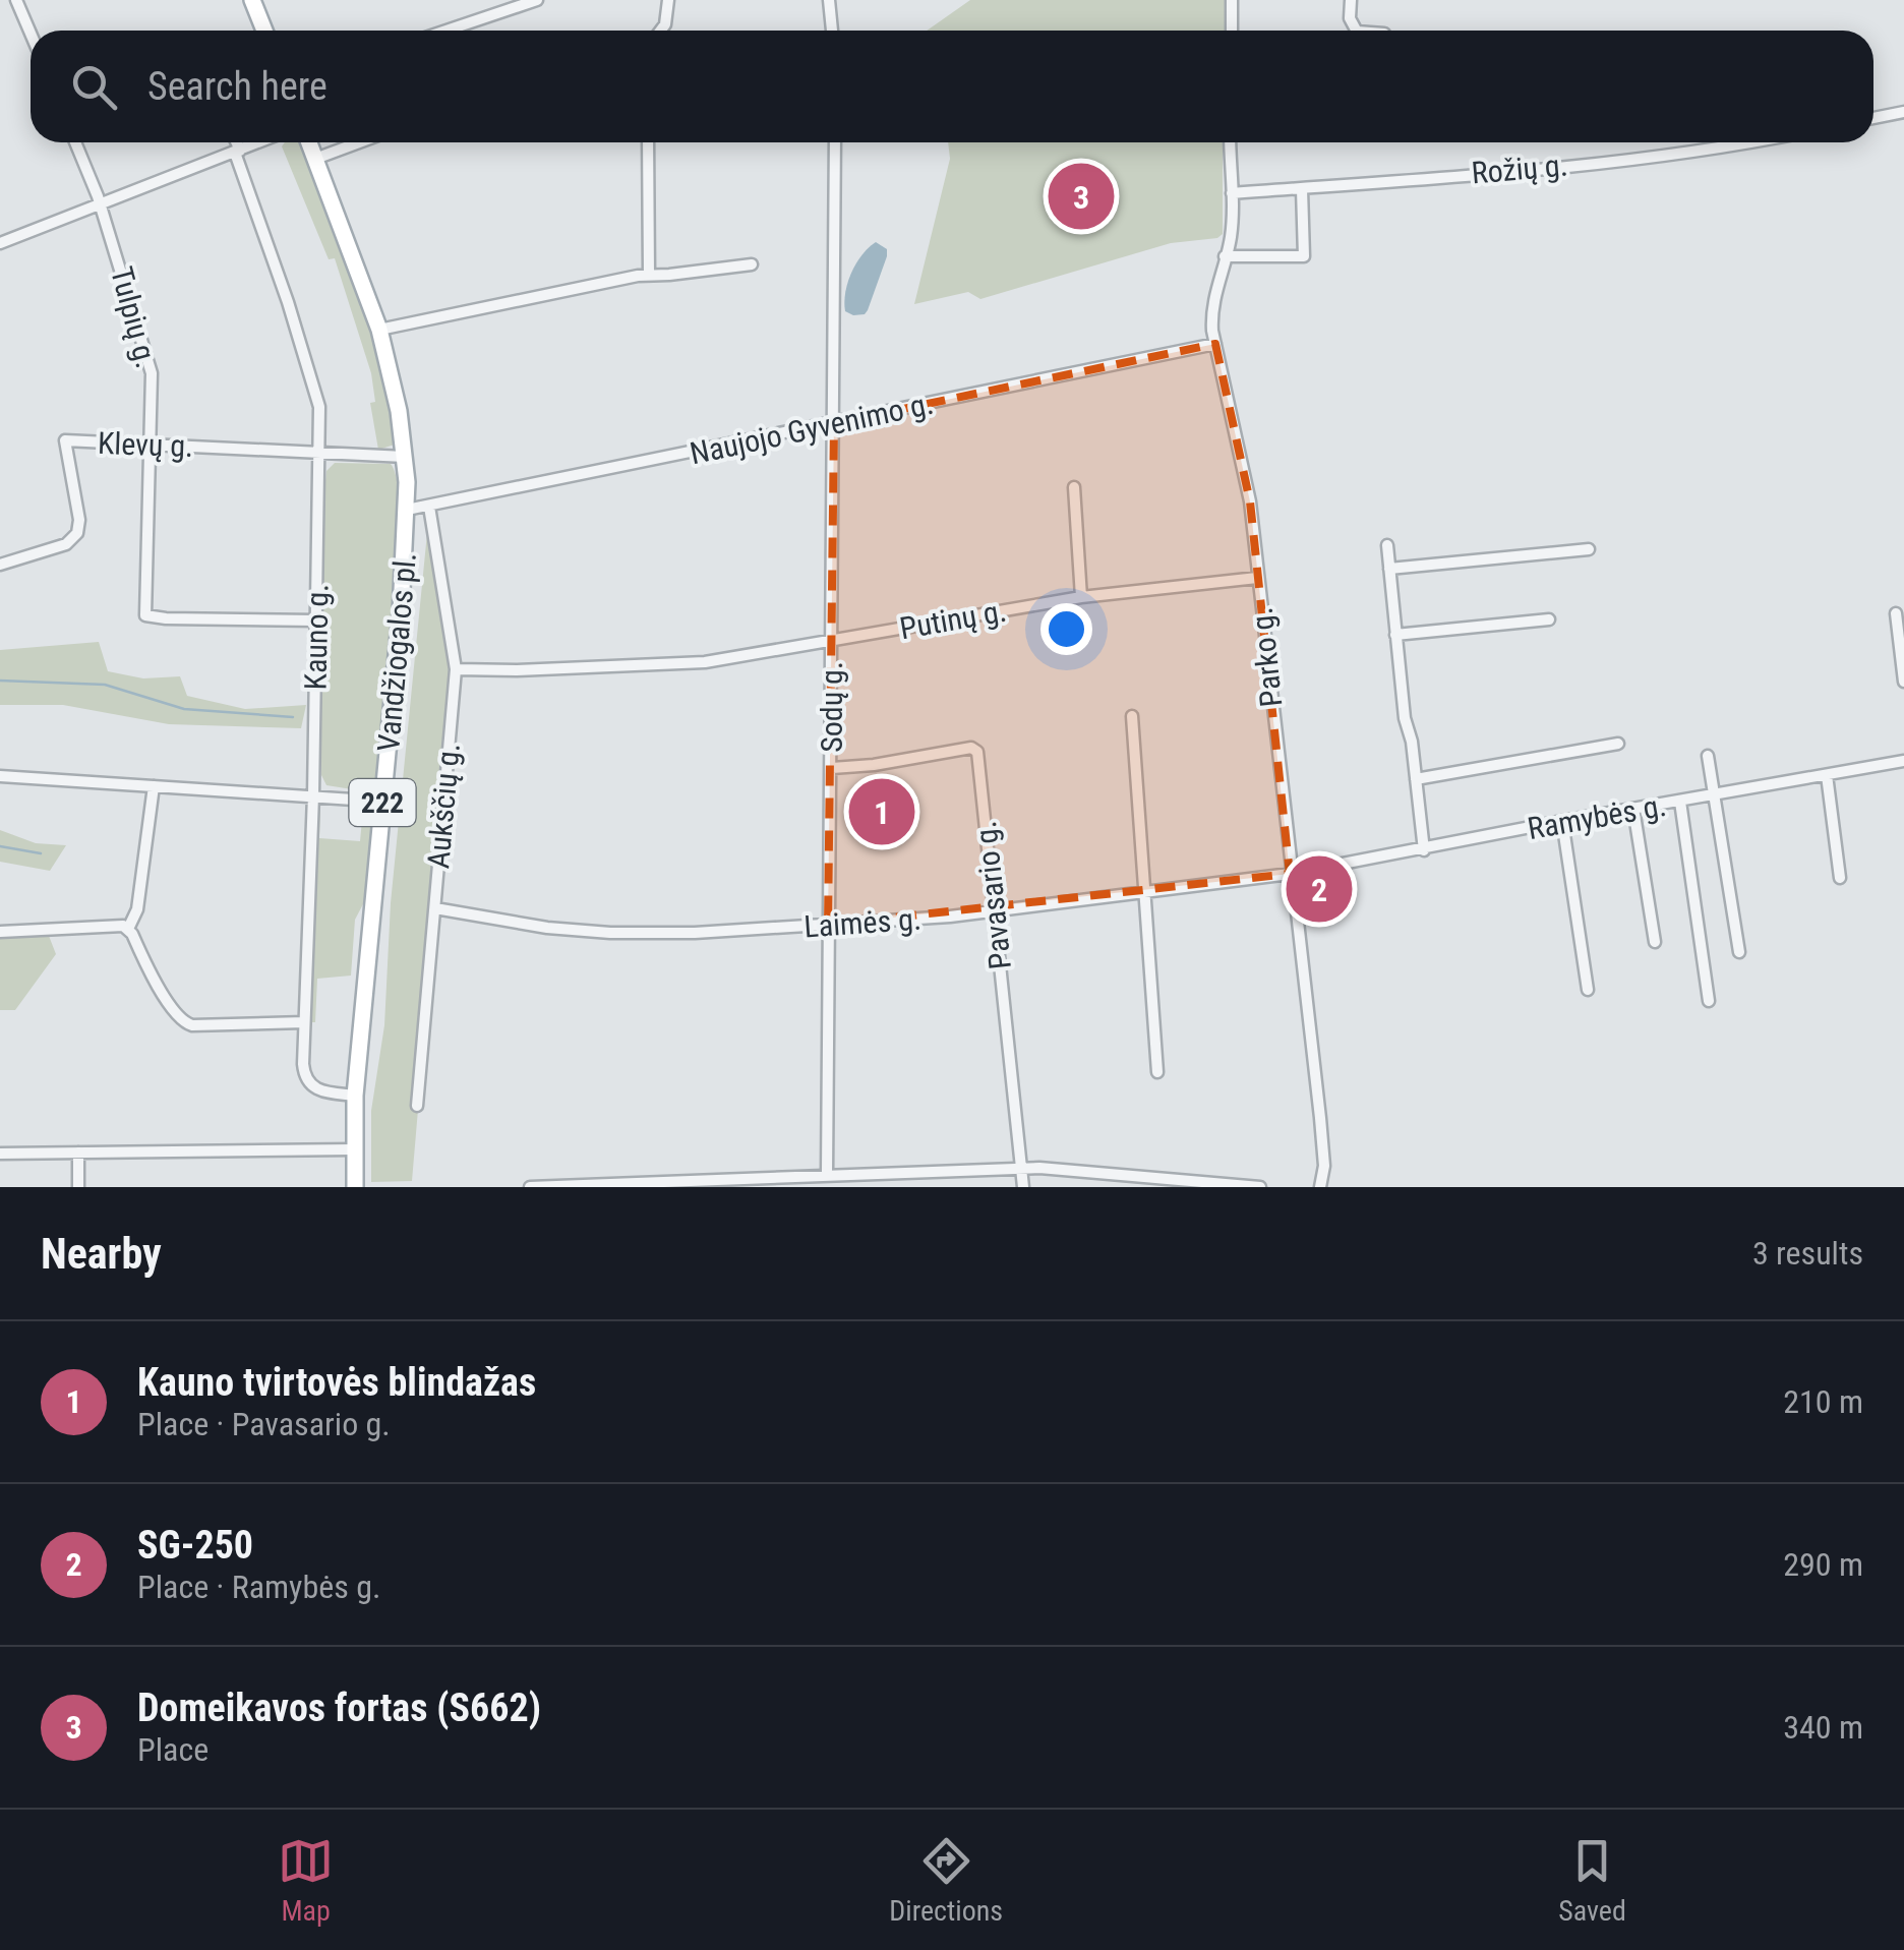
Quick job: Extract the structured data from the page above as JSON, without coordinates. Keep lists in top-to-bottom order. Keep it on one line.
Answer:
{"streets":{"main road":["Vandžiogalos pl.","222"],"street":["Rožių g.","Tulpių g.","Naujojo Gyvenimo g.","Klevų g.","Putinų g.","Kauno g.","Parko g.","Sodų g.","Aukščių g.","Ramybės g.","Pavasario g.","Laimės g."]},"crossings":[["Rožių g.","Parko g."],["Tulpių g.","Klevų g."],["Tulpių g.","Kauno g."],["Naujojo Gyvenimo g.","Vandžiogalos pl."],["Naujojo Gyvenimo g.","Parko g."],["Naujojo Gyvenimo g.","Sodų g."],["Naujojo Gyvenimo g.","Aukščių g."],["Klevų g.","Kauno g."],["Klevų g.","Vandžiogalos pl."],["Putinų g.","Parko g."],["Putinų g.","Sodų g."],["Putinų g.","Aukščių g."],["Kauno g.","Vandžiogalos pl."],["Parko g.","Ramybės g."],["Parko g.","Laimės g."],["Sodų g.","Pavasario g."],["Sodų g.","Laimės g."],["Aukščių g.","Laimės g."],["Ramybės g.","Laimės g."],["Pavasario g.","Laimės g."]],"page":{"search":"Search here","pins":["3","1","2"],"heading":["Nearby","3 results"],"list":[{"mark":"1","name":"Kauno tvirtovės blindažas","note":"Place · Pavasario g.","value":"210 m"},{"mark":"2","name":"SG-250","note":"Place · Ramybės g.","value":"290 m"},{"mark":"3","name":"Domeikavos fortas (S662)","note":"Place","value":"340 m"}],"nav":["Map","Directions","Saved"]}}
